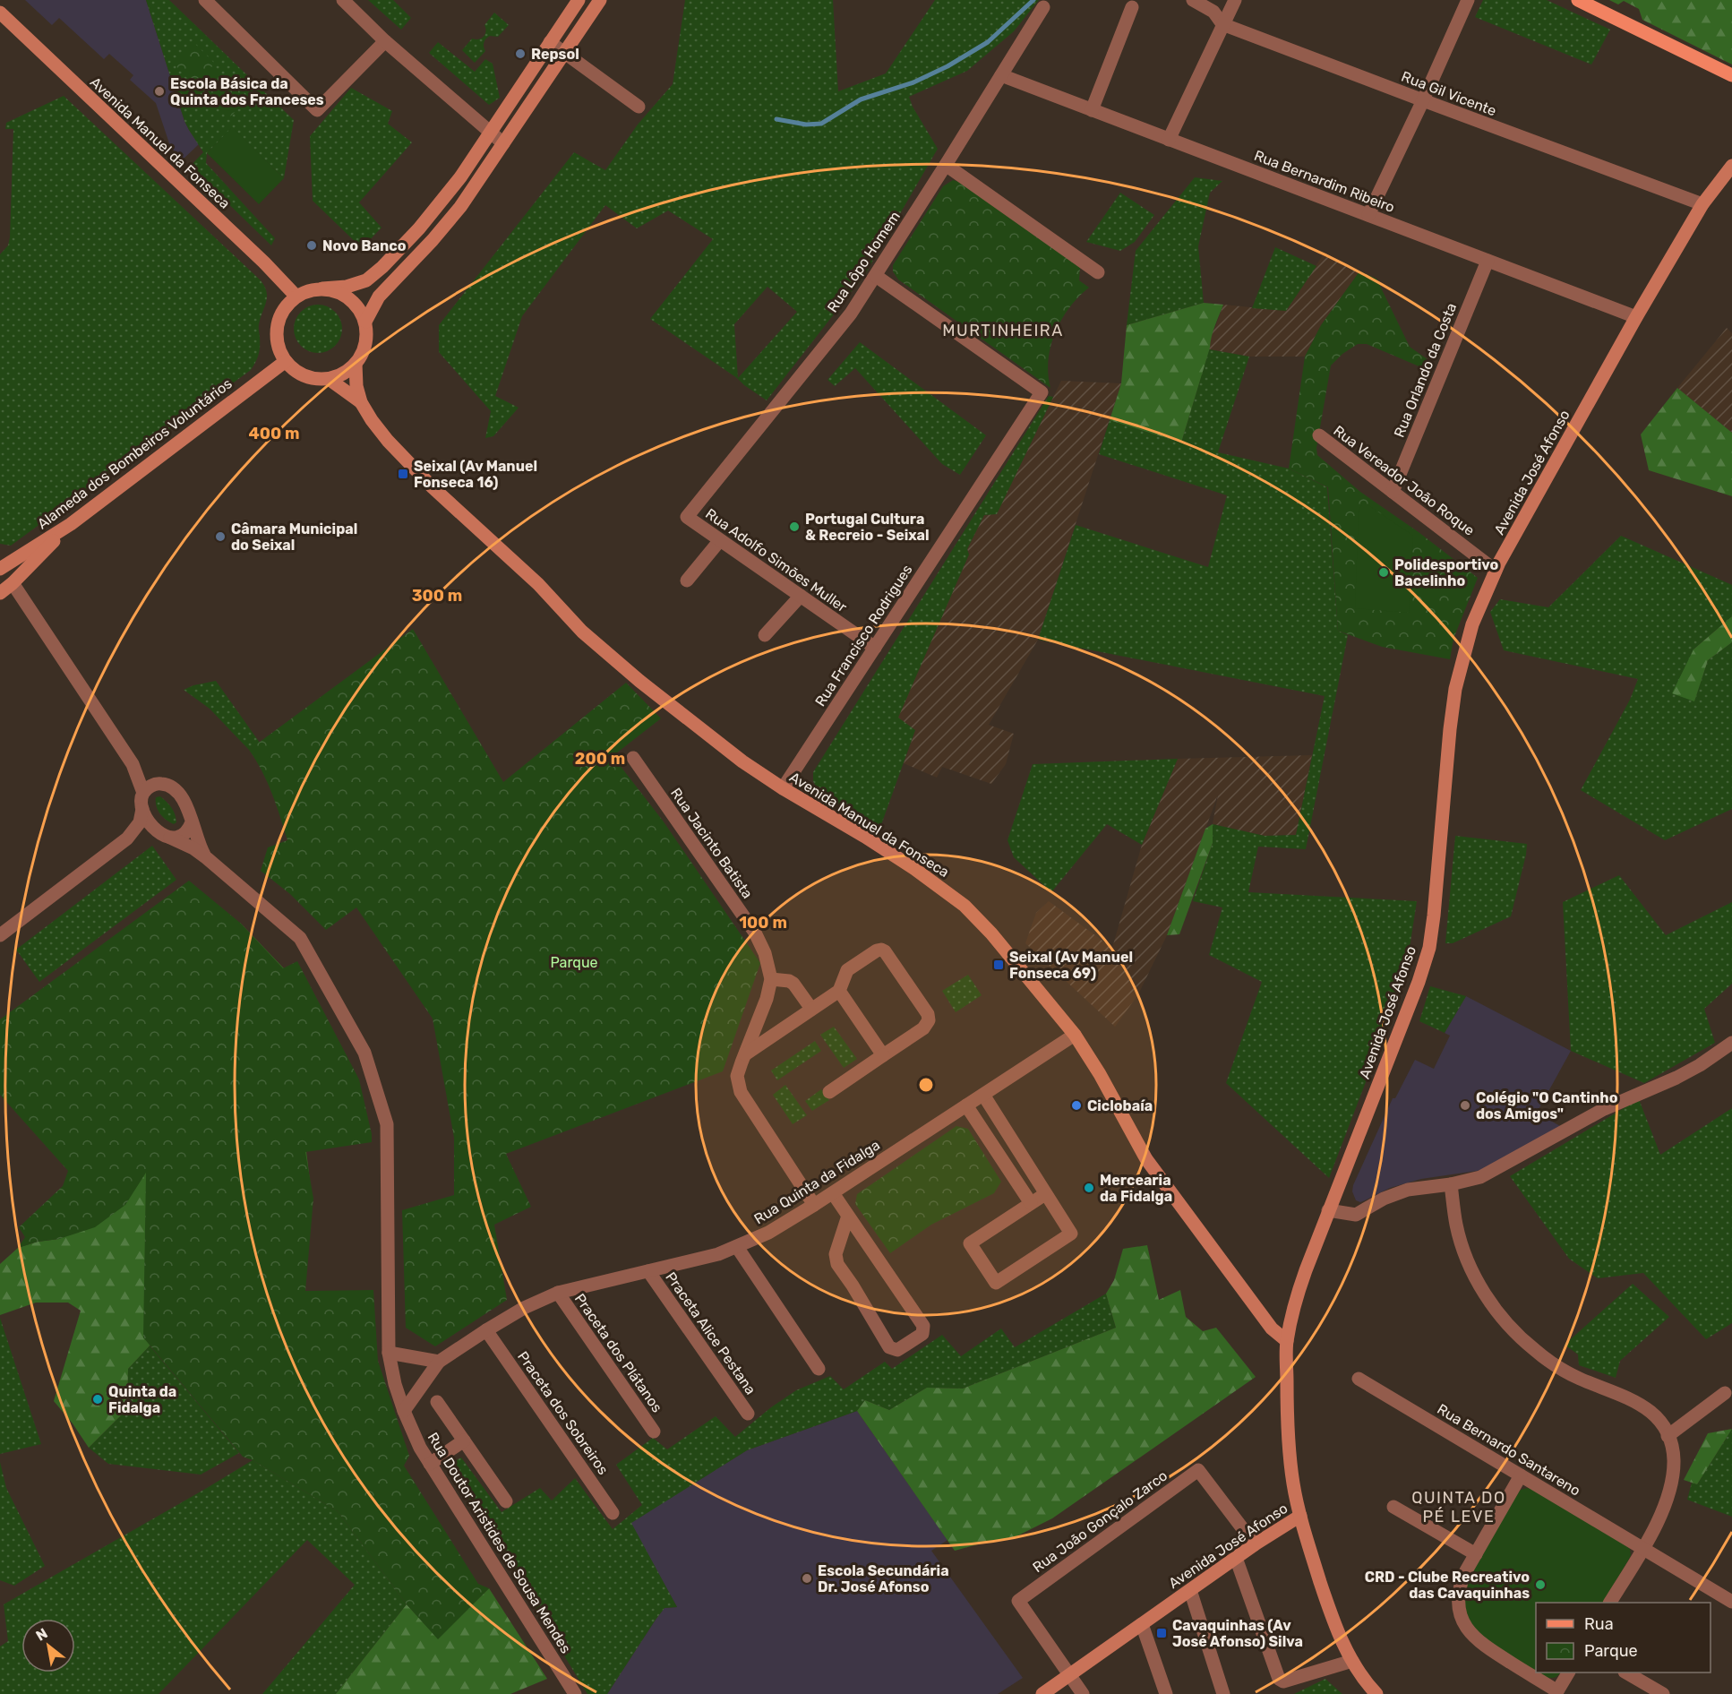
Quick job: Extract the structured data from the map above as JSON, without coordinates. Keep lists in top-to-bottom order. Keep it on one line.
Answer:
{"streets":{"main road":["Avenida Manuel da Fonseca","Alameda dos Bombeiros Voluntários","Avenida José Afonso"],"street":["Rua Gil Vicente","Rua Bernardim Ribeiro","Rua Lôpo Homem","Rua Orlando da Costa","Rua Vereador João Roque","Rua Adolfo Simões Muller","Rua Francisco Rodrigues","Rua Jacinto Batista","Rua Quinta da Fidalga","Praceta Alice Pestana","Praceta dos Plátanos","Praceta dos Sobreiros","Rua Bernardo Santareno","Rua João Gonçalo Zarco","Rua Doutor Aristides de Sousa Mendes"]},"crossings":[["Rua Gil Vicente","Avenida José Afonso"],["Avenida Manuel da Fonseca","Alameda dos Bombeiros Voluntários"],["Avenida Manuel da Fonseca","Avenida José Afonso"],["Avenida Manuel da Fonseca","Rua Francisco Rodrigues"],["Avenida Manuel da Fonseca","Rua Quinta da Fidalga"],["Rua Bernardim Ribeiro","Rua Lôpo Homem"],["Rua Bernardim Ribeiro","Rua Orlando da Costa"],["Rua Bernardim Ribeiro","Avenida José Afonso"],["Rua Lôpo Homem","Rua Adolfo Simões Muller"],["Rua Lôpo Homem","Rua Francisco Rodrigues"],["Rua Orlando da Costa","Rua Vereador João Roque"],["Avenida José Afonso","Rua Vereador João Roque"],["Avenida José Afonso","Rua João Gonçalo Zarco"],["Rua Adolfo Simões Muller","Rua Francisco Rodrigues"],["Rua Jacinto Batista","Rua Quinta da Fidalga"],["Rua Quinta da Fidalga","Praceta Alice Pestana"],["Rua Quinta da Fidalga","Praceta dos Plátanos"],["Rua Quinta da Fidalga","Praceta dos Sobreiros"],["Rua Quinta da Fidalga","Rua Doutor Aristides de Sousa Mendes"]],"districts":["MURTINHEIRA","QUINTA DO PÉ LEVE"],"parks":["Parque"],"places":{"other":["Repsol","Escola Básica da Quinta dos Franceses","Novo Banco","Portugal Cultura & Recreio - Seixal","Câmara Municipal do Seixal","Polidesportivo Bacelinho","Ciclobaía","Colégio \"O Cantinho dos Amigos\"","Mercearia da Fidalga","Quinta da Fidalga","Escola Secundária Dr. José Afonso","CRD - Clube Recreativo das Cavaquinhas"],"transit":["Seixal (Av Manuel Fonseca 16)","Seixal (Av Manuel Fonseca 69)","Cavaquinhas (Av José Afonso) Silva"]},"legend":["Rua","Parque"],"north":"top left","rings":["400 m","300 m","200 m","100 m"]}
